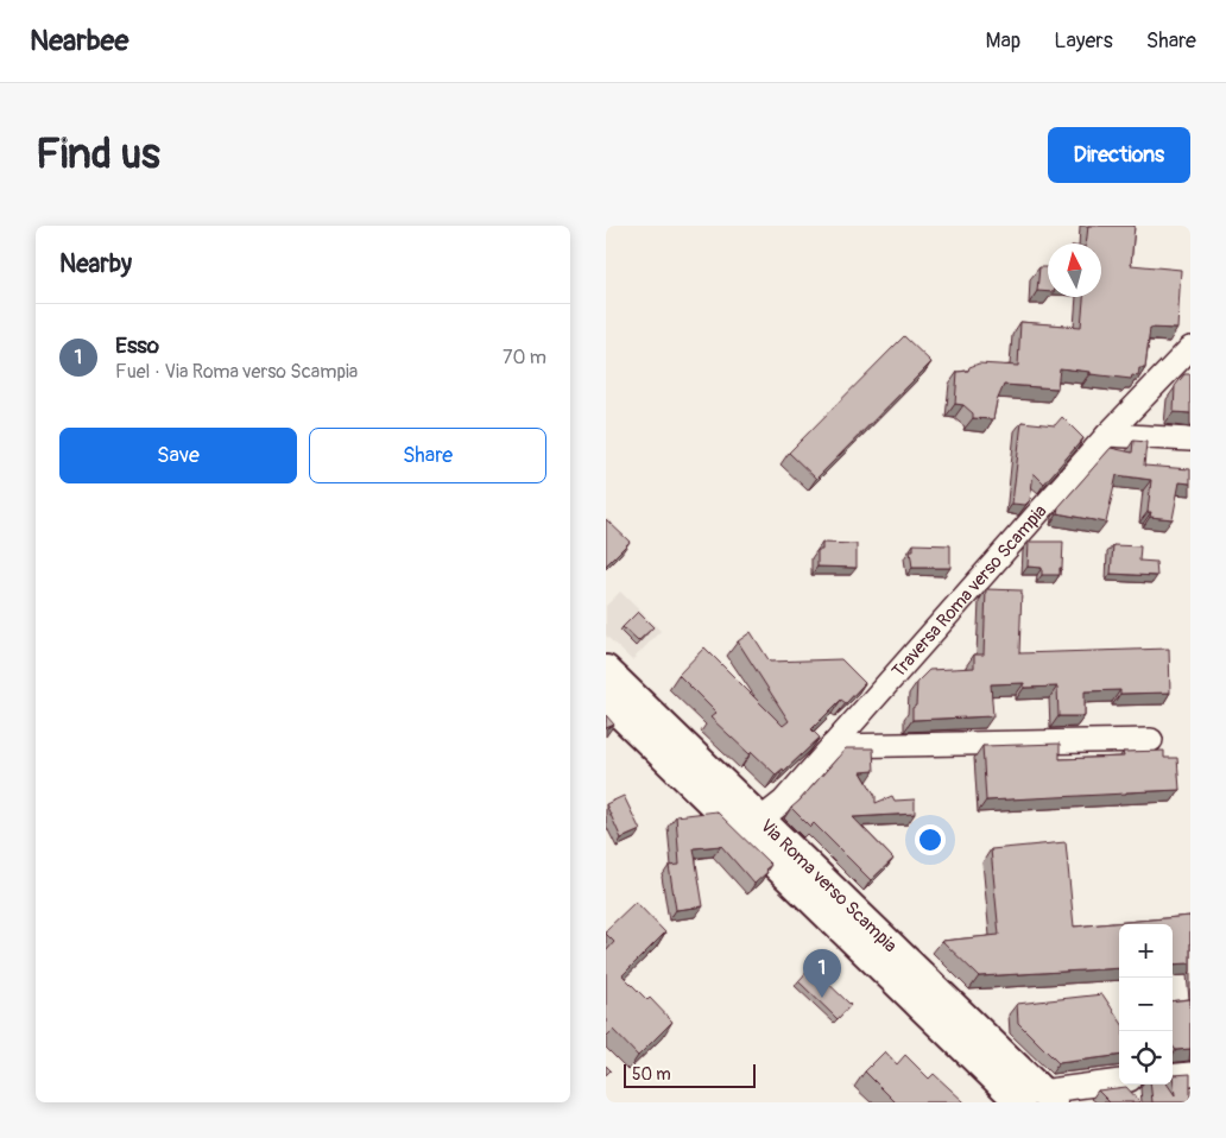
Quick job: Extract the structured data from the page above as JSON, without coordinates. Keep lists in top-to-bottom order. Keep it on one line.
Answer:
{"streets":{"main road":["Via Roma verso Scampia"],"street":["Traversa Roma verso Scampia"]},"crossings":[["Traversa Roma verso Scampia","Via Roma verso Scampia"]],"scale_bar":"50 m","north":"top","page":{"header":"Nearbee","nav":["Map","Layers","Share"],"buttons":["Directions",["Save","Share"]],"title":"Find us","heading":"Nearby","list":[{"mark":"1","name":"Esso","note":"Fuel · Via Roma verso Scampia","value":"70 m"}],"map_buttons":["+","−"],"pins":"1","scale":"50 m"}}
